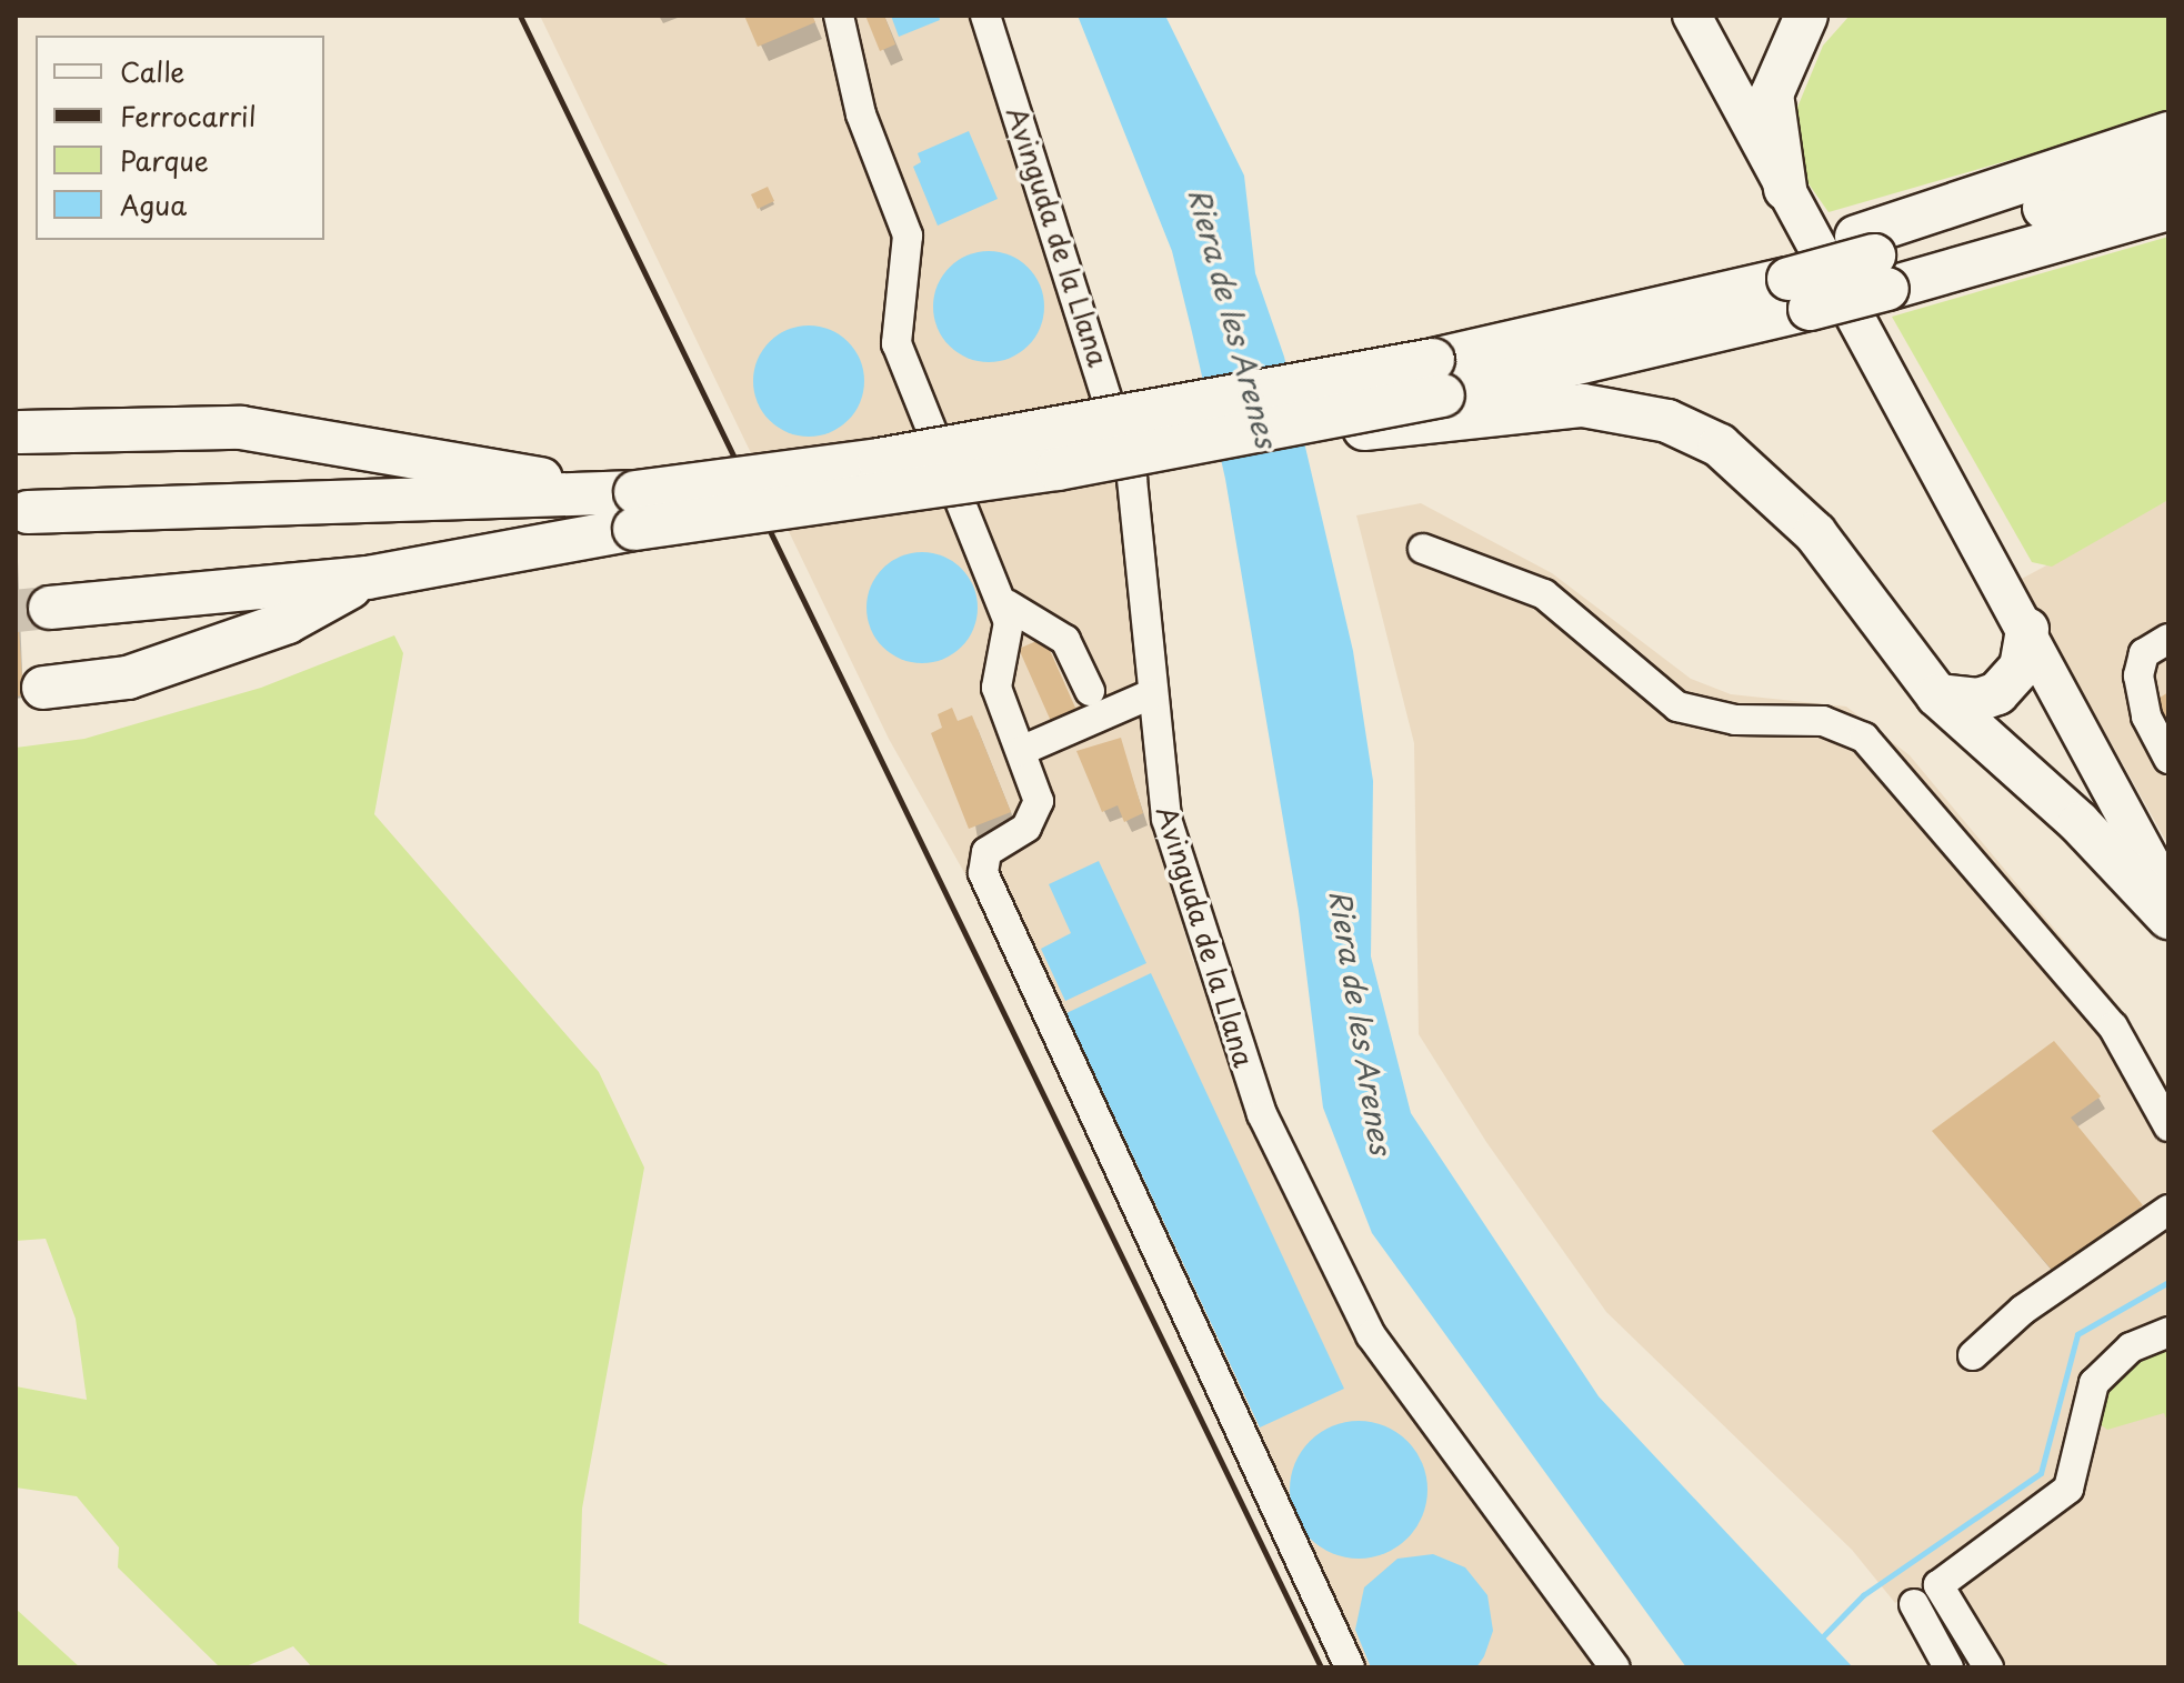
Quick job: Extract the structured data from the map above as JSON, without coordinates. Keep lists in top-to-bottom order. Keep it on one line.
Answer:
{"streets":{"street":["Avinguda de la Llana"]},"water":["Riera de les Arenes"],"legend":["Calle","Ferrocarril","Parque","Agua"]}
